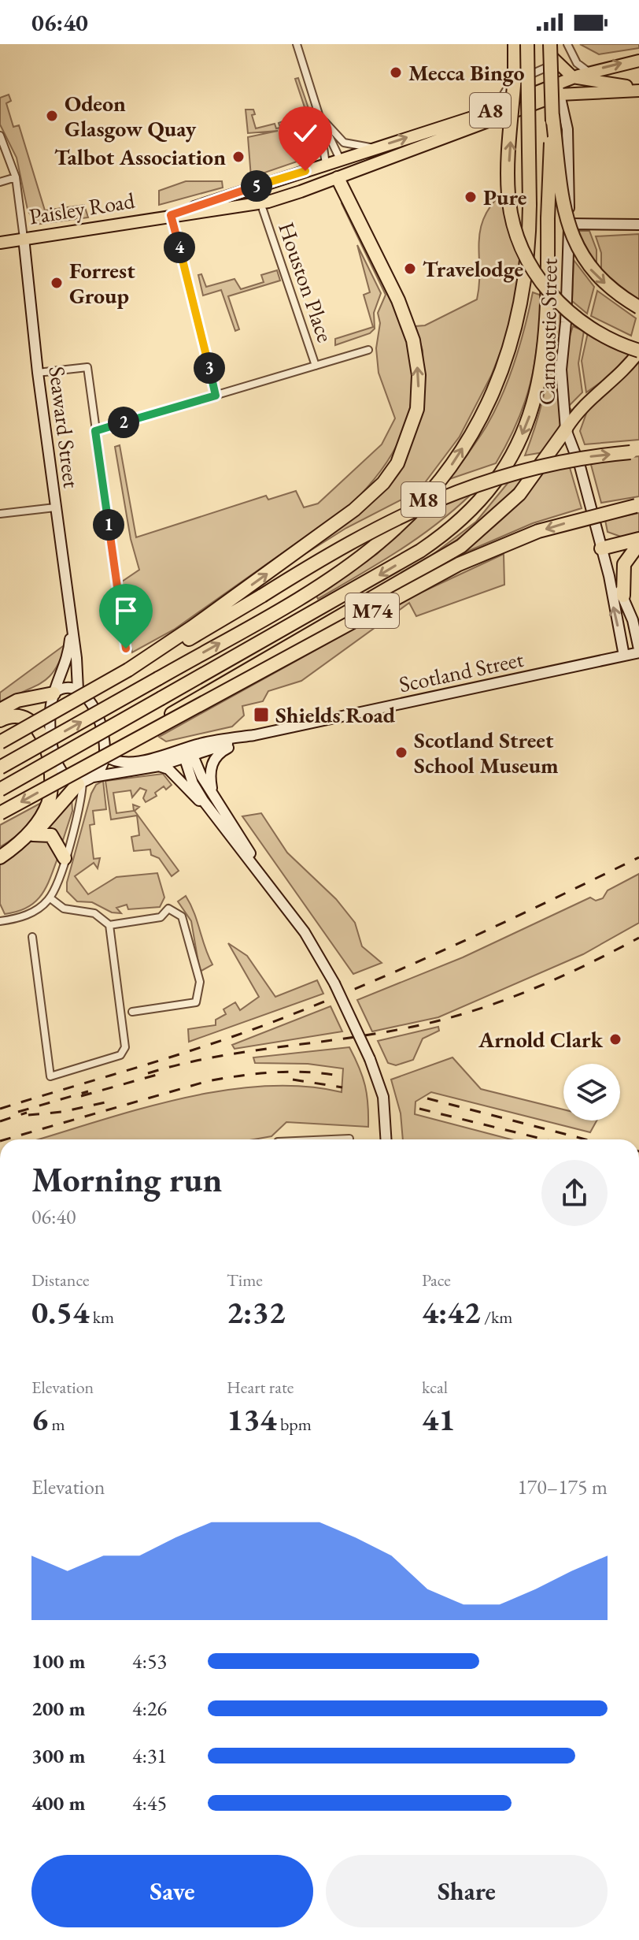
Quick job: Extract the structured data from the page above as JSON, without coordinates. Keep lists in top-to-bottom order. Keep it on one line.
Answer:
{"streets":{"highway":["M8","M74"],"main road":["A8","Paisley Road"],"street":["Houston Place","Carnoustie Street","Seaward Street","Scotland Street"]},"crossings":[["A8","Paisley Road"],["A8","Carnoustie Street"],["Paisley Road","Carnoustie Street"],["Paisley Road","Seaward Street"],["Paisley Road","M8"],["Carnoustie Street","M8"],["Carnoustie Street","Scotland Street"],["M8","M74"]],"places":{"other":["Mecca Bingo","Odeon Glasgow Quay","Talbot Association","Pure","Travelodge","Forrest Group","Scotland Street School Museum","Arnold Clark"],"transit":["Shields Road"]},"page":{"status":"06:40","pins":["5","4","3","2","1"],"heading":["Morning run","06:40"],"stats":[["Distance","0.54 km"],["Time","2:32"],["Pace","4:42 /km"],["Elevation","6 m"],["Heart rate","134 bpm"],["kcal","41"]],"chart":["Elevation","170–175 m"],"list":[{"name":"100 m","note":"4:53"},{"name":"200 m","note":"4:26"},{"name":"300 m","note":"4:31"},{"name":"400 m","note":"4:45"}],"buttons":["Save","Share"]}}
